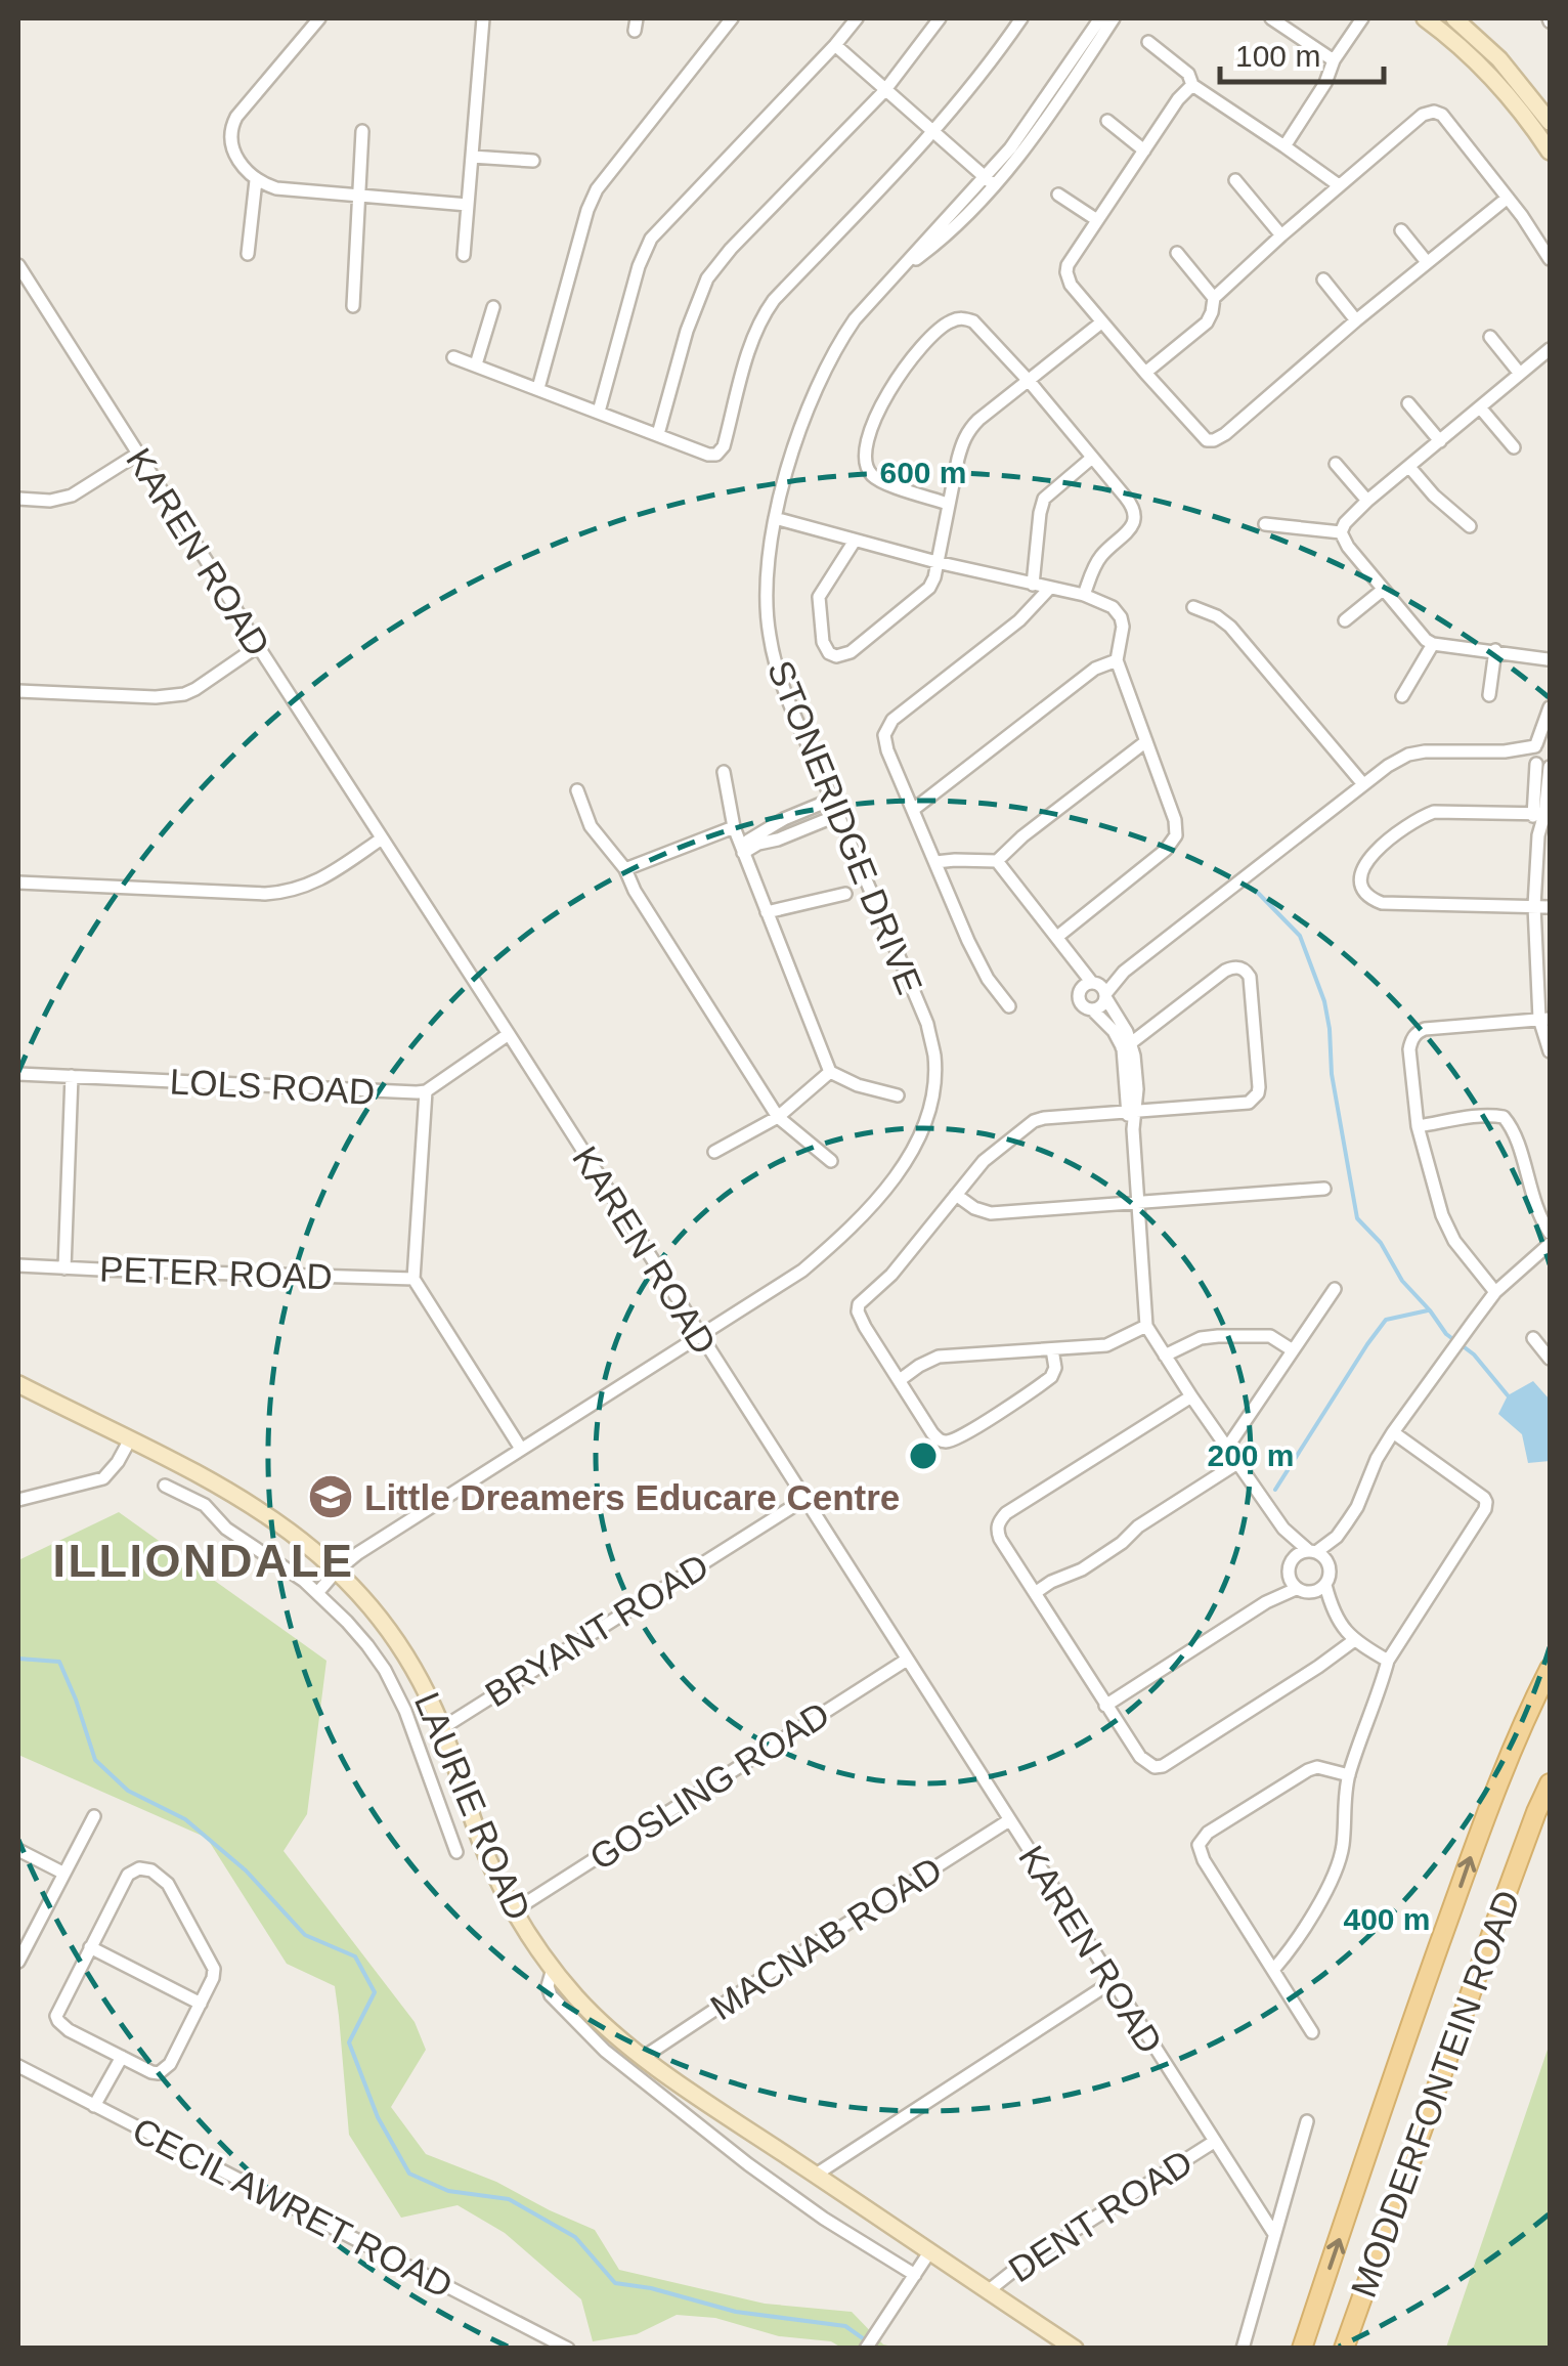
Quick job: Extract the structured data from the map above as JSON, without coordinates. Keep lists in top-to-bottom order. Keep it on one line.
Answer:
{"streets":{"main road":["LAURIE ROAD","MODDERFONTEIN ROAD"],"street":["KAREN ROAD","STONERIDGE DRIVE","LOLS ROAD","PETER ROAD","BRYANT ROAD","GOSLING ROAD","MACNAB ROAD","CECIL AWRET ROAD","DENT ROAD"]},"crossings":[["KAREN ROAD","STONERIDGE DRIVE"],["KAREN ROAD","LOLS ROAD"],["KAREN ROAD","BRYANT ROAD"],["KAREN ROAD","GOSLING ROAD"],["KAREN ROAD","MACNAB ROAD"],["KAREN ROAD","DENT ROAD"],["STONERIDGE DRIVE","LAURIE ROAD"],["BRYANT ROAD","LAURIE ROAD"],["GOSLING ROAD","LAURIE ROAD"],["LAURIE ROAD","MACNAB ROAD"],["LAURIE ROAD","DENT ROAD"]],"districts":["ILLIONDALE"],"places":{"school or university":["Little Dreamers Educare Centre"]},"scale_bar":"100 m","rings":["600 m","200 m","400 m"]}
